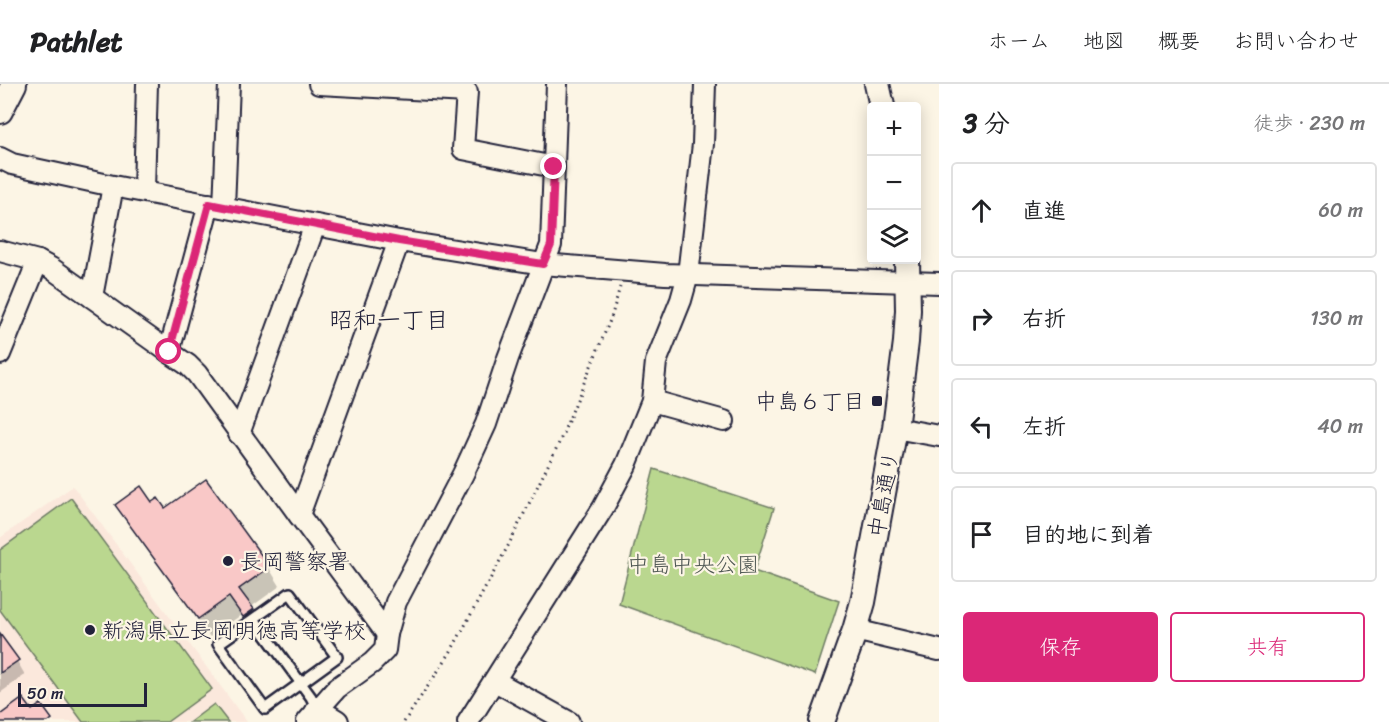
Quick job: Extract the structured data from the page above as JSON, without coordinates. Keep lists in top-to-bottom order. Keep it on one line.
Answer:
{"streets":{"street":["中島通り"]},"districts":["昭和一丁目"],"parks":["中島中央公園"],"places":{"transit":["中島６丁目"],"other":["長岡警察署","新潟県立長岡明徳高等学校"]},"scale_bar":"50 m","page":{"header":"Pathlet","nav":["ホーム","地図","概要","お問い合わせ"],"heading":["3 分","徒歩 · 230 m"],"map_buttons":["+","−"],"list":[["直進","60 m"],["右折","130 m"],["左折","40 m"],"目的地に到着"],"buttons":["保存","共有"],"scale":"50 m"}}
